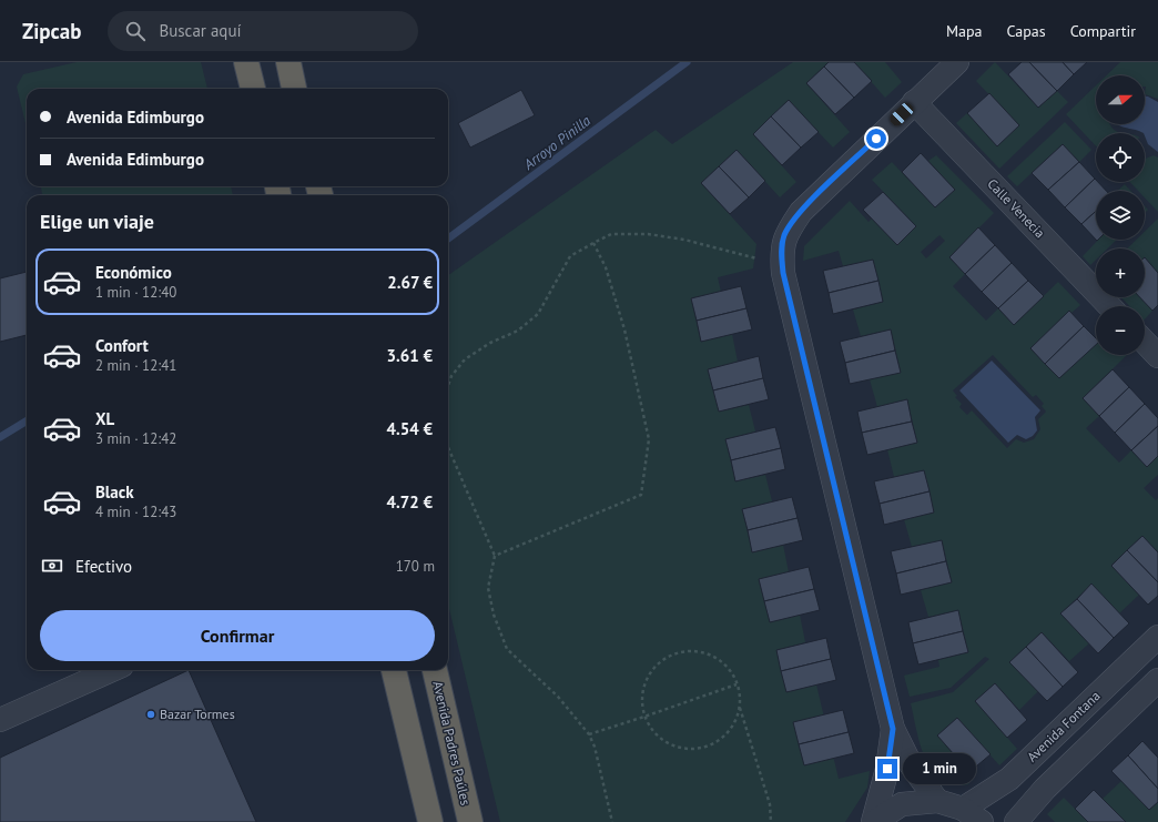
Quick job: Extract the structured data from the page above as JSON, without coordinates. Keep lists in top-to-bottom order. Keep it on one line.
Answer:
{"streets":{"highway":["Avenida Padres Paúles"],"street":["Calle Venecia","Avenida Fontana"]},"water":["Arroyo Pinilla"],"places":["Bazar Tormes"],"north":"right","page":{"header":"Zipcab","search":"Buscar aquí","nav":["Mapa","Capas","Compartir"],"map_buttons":["+","−"],"banner":["Avenida Edimburgo","Avenida Edimburgo"],"heading":"Elige un viaje","list":[{"name":"Económico","note":"1 min · 12:40","value":"2.67 €"},{"name":"Confort","note":"2 min · 12:41","value":"3.61 €"},{"name":"XL","note":"3 min · 12:42","value":"4.54 €"},{"name":"Black","note":"4 min · 12:43","value":"4.72 €"}],"pay":["Efectivo","170 m"],"buttons":"Confirmar","bubble":"1 min"}}
